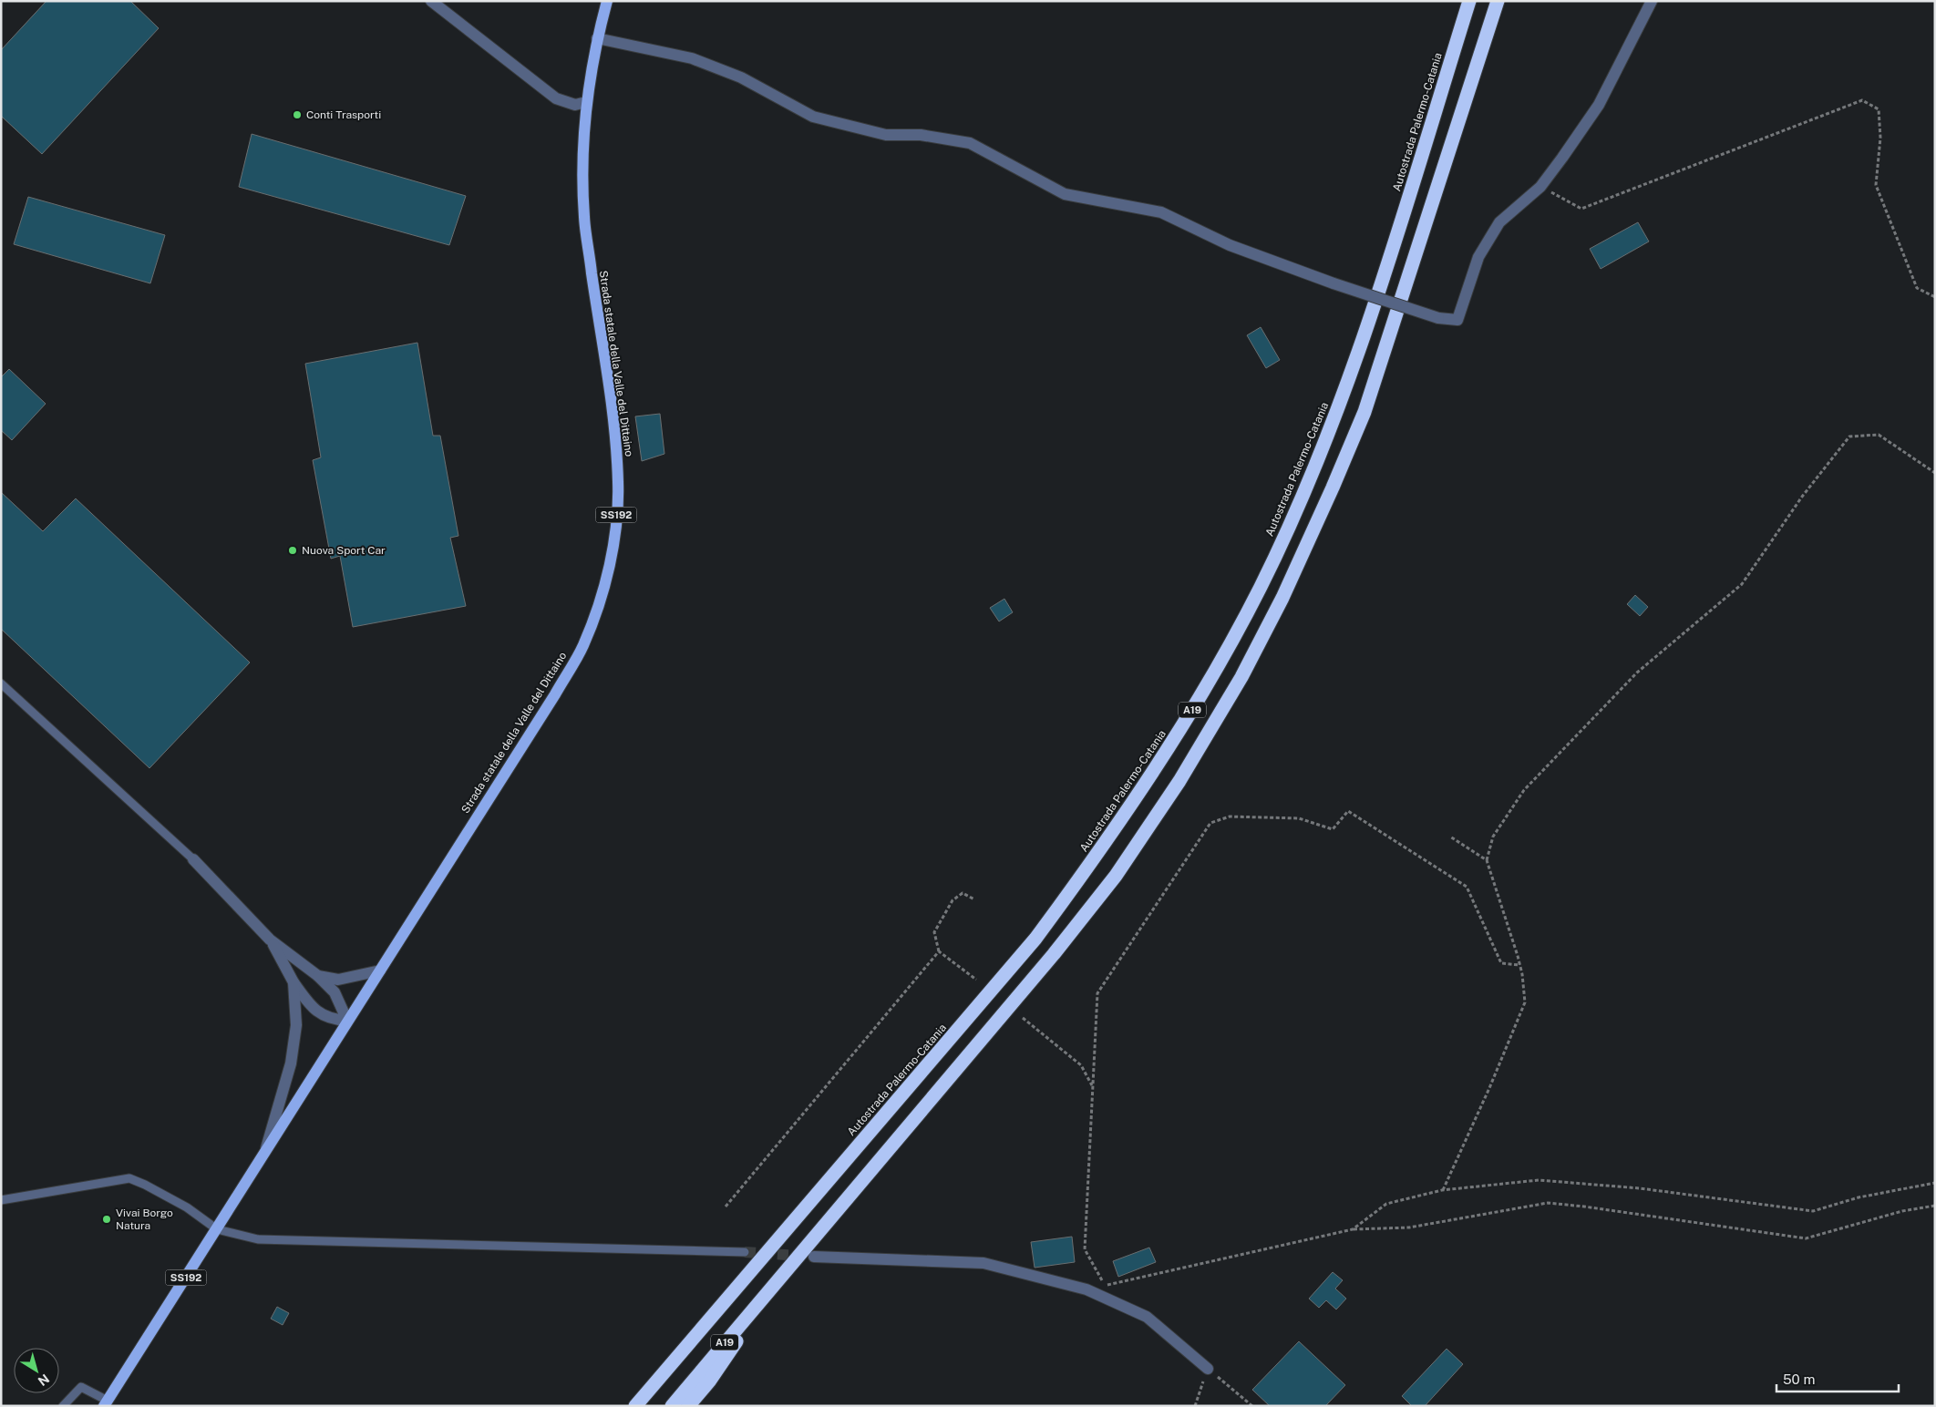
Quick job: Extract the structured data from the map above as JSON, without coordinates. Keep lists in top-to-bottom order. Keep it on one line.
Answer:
{"streets":{"highway":["Autostrada Palermo-Catania","A19"],"main road":["Strada statale della Valle del Dittaino","SS192"]},"crossings":[["Strada statale della Valle del Dittaino","SS192"]],"places":["Conti Trasporti","Nuova Sport Car","Vivai Borgo Natura"],"scale_bar":"50 m","north":"bottom right"}
